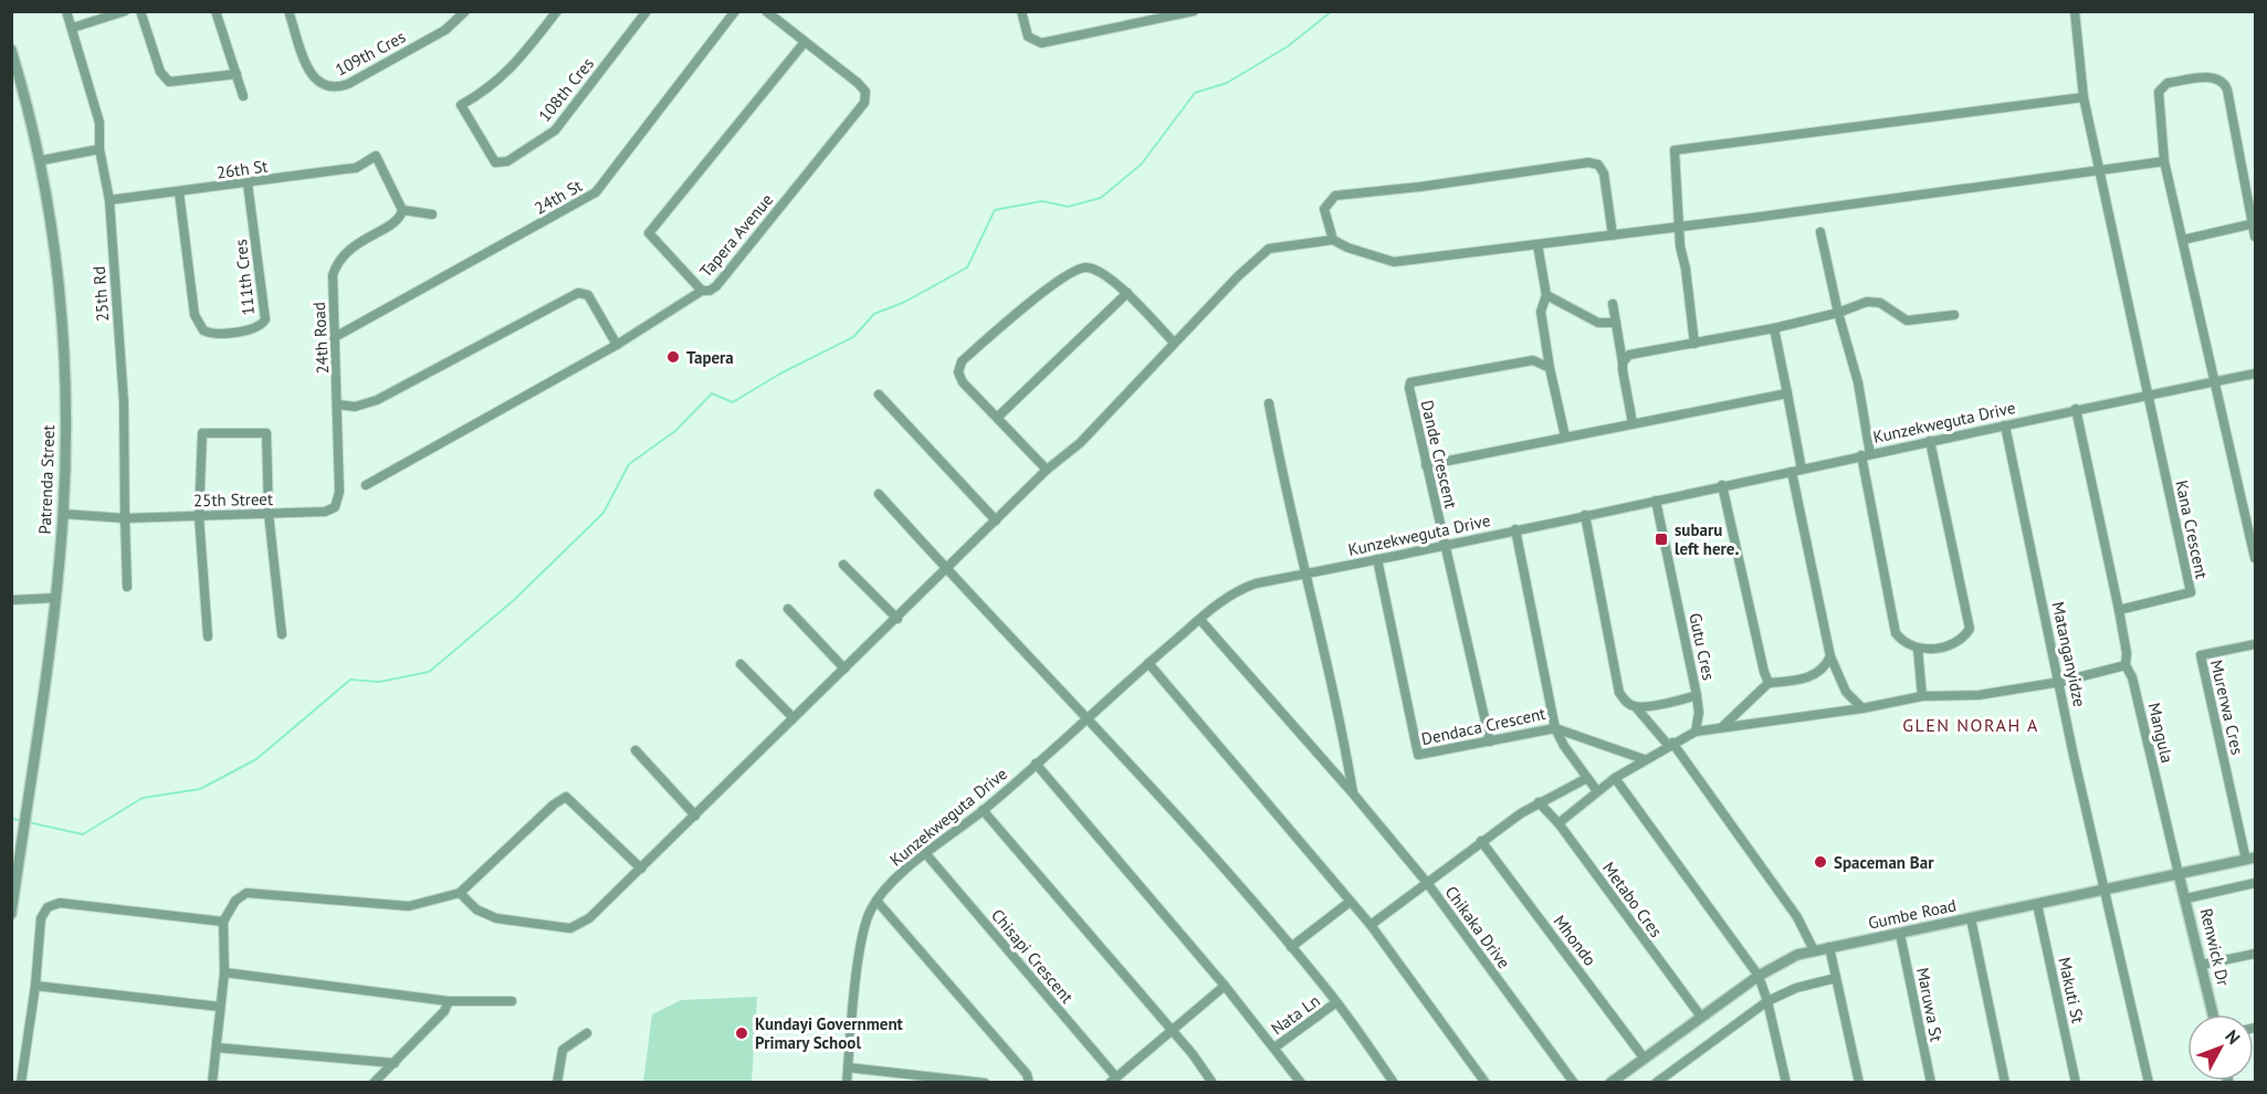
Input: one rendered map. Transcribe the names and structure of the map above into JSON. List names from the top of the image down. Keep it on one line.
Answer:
{"streets":{"street":["109th Cres","108th Cres","26th St","24th St","Tapera Avenue","111th Cres","25th Rd","24th Road","Kunzekweguta Drive","Dande Crescent","Patrenda Street","25th Street","Kana Crescent","Gutu Cres","Matanganyidze","Murerwa Cres","Dendaca Crescent","Mangula","Metabo Cres","Gumbe Road","Chikaka Drive","Mhondo","Renwick Dr","Chisapi Crescent","Makuti St","Maruwa St","Nata Ln"]},"crossings":[["26th St","111th Cres"],["26th St","25th Rd"],["26th St","24th Road"],["24th St","24th Road"],["25th Rd","25th Street"],["24th Road","25th Street"],["Kunzekweguta Drive","Dande Crescent"],["Kunzekweguta Drive","Kana Crescent"],["Kunzekweguta Drive","Gutu Cres"],["Kunzekweguta Drive","Matanganyidze"],["Kunzekweguta Drive","Dendaca Crescent"],["Kunzekweguta Drive","Chikaka Drive"],["Kunzekweguta Drive","Chisapi Crescent"],["Dande Crescent","Dendaca Crescent"],["Kana Crescent","Mangula"],["Matanganyidze","Gumbe Road"],["Murerwa Cres","Gumbe Road"],["Mangula","Gumbe Road"],["Mangula","Renwick Dr"],["Metabo Cres","Gumbe Road"],["Gumbe Road","Mhondo"],["Gumbe Road","Renwick Dr"],["Gumbe Road","Makuti St"],["Gumbe Road","Maruwa St"]],"districts":["GLEN NORAH A"],"places":{"other":["Tapera","Spaceman Bar","Kundayi Government Primary School"],"transit":["subaru left here."]},"north":"top right"}
